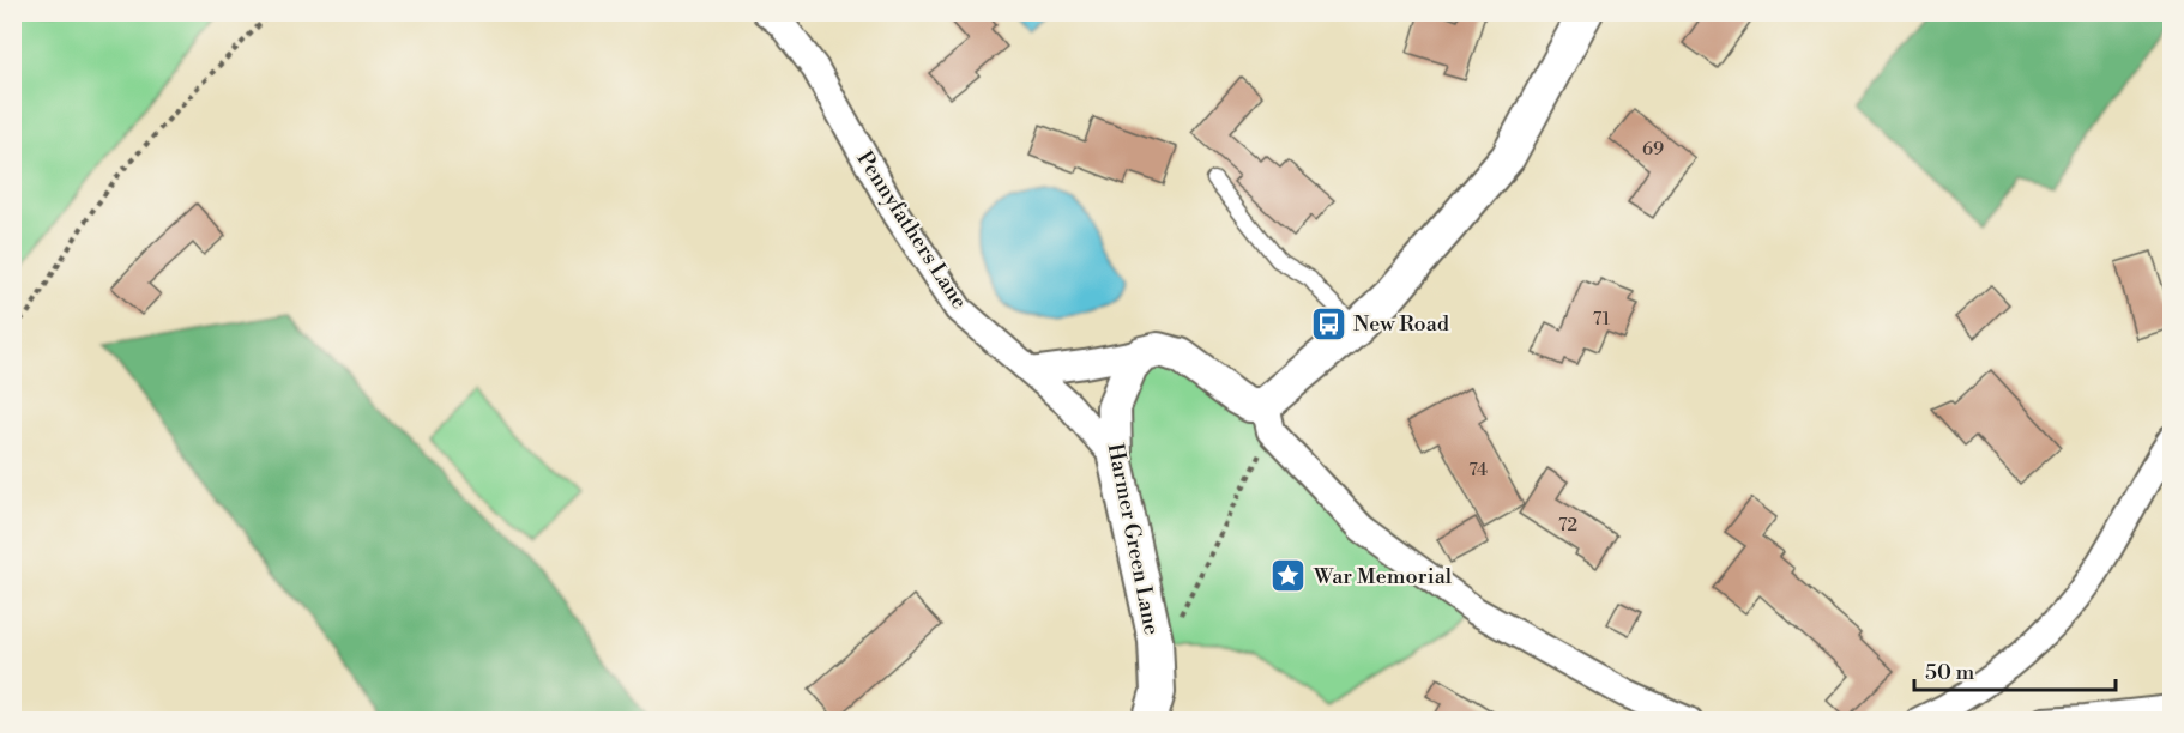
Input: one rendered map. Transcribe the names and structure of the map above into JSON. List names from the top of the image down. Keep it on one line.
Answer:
{"streets":{"street":["Pennyfathers Lane","Harmer Green Lane"]},"crossings":[["Pennyfathers Lane","Harmer Green Lane"]],"places":{"bus stop":["New Road"],"place":["War Memorial"]},"house_numbers":["69","71","74","72"],"scale_bar":"50 m"}
